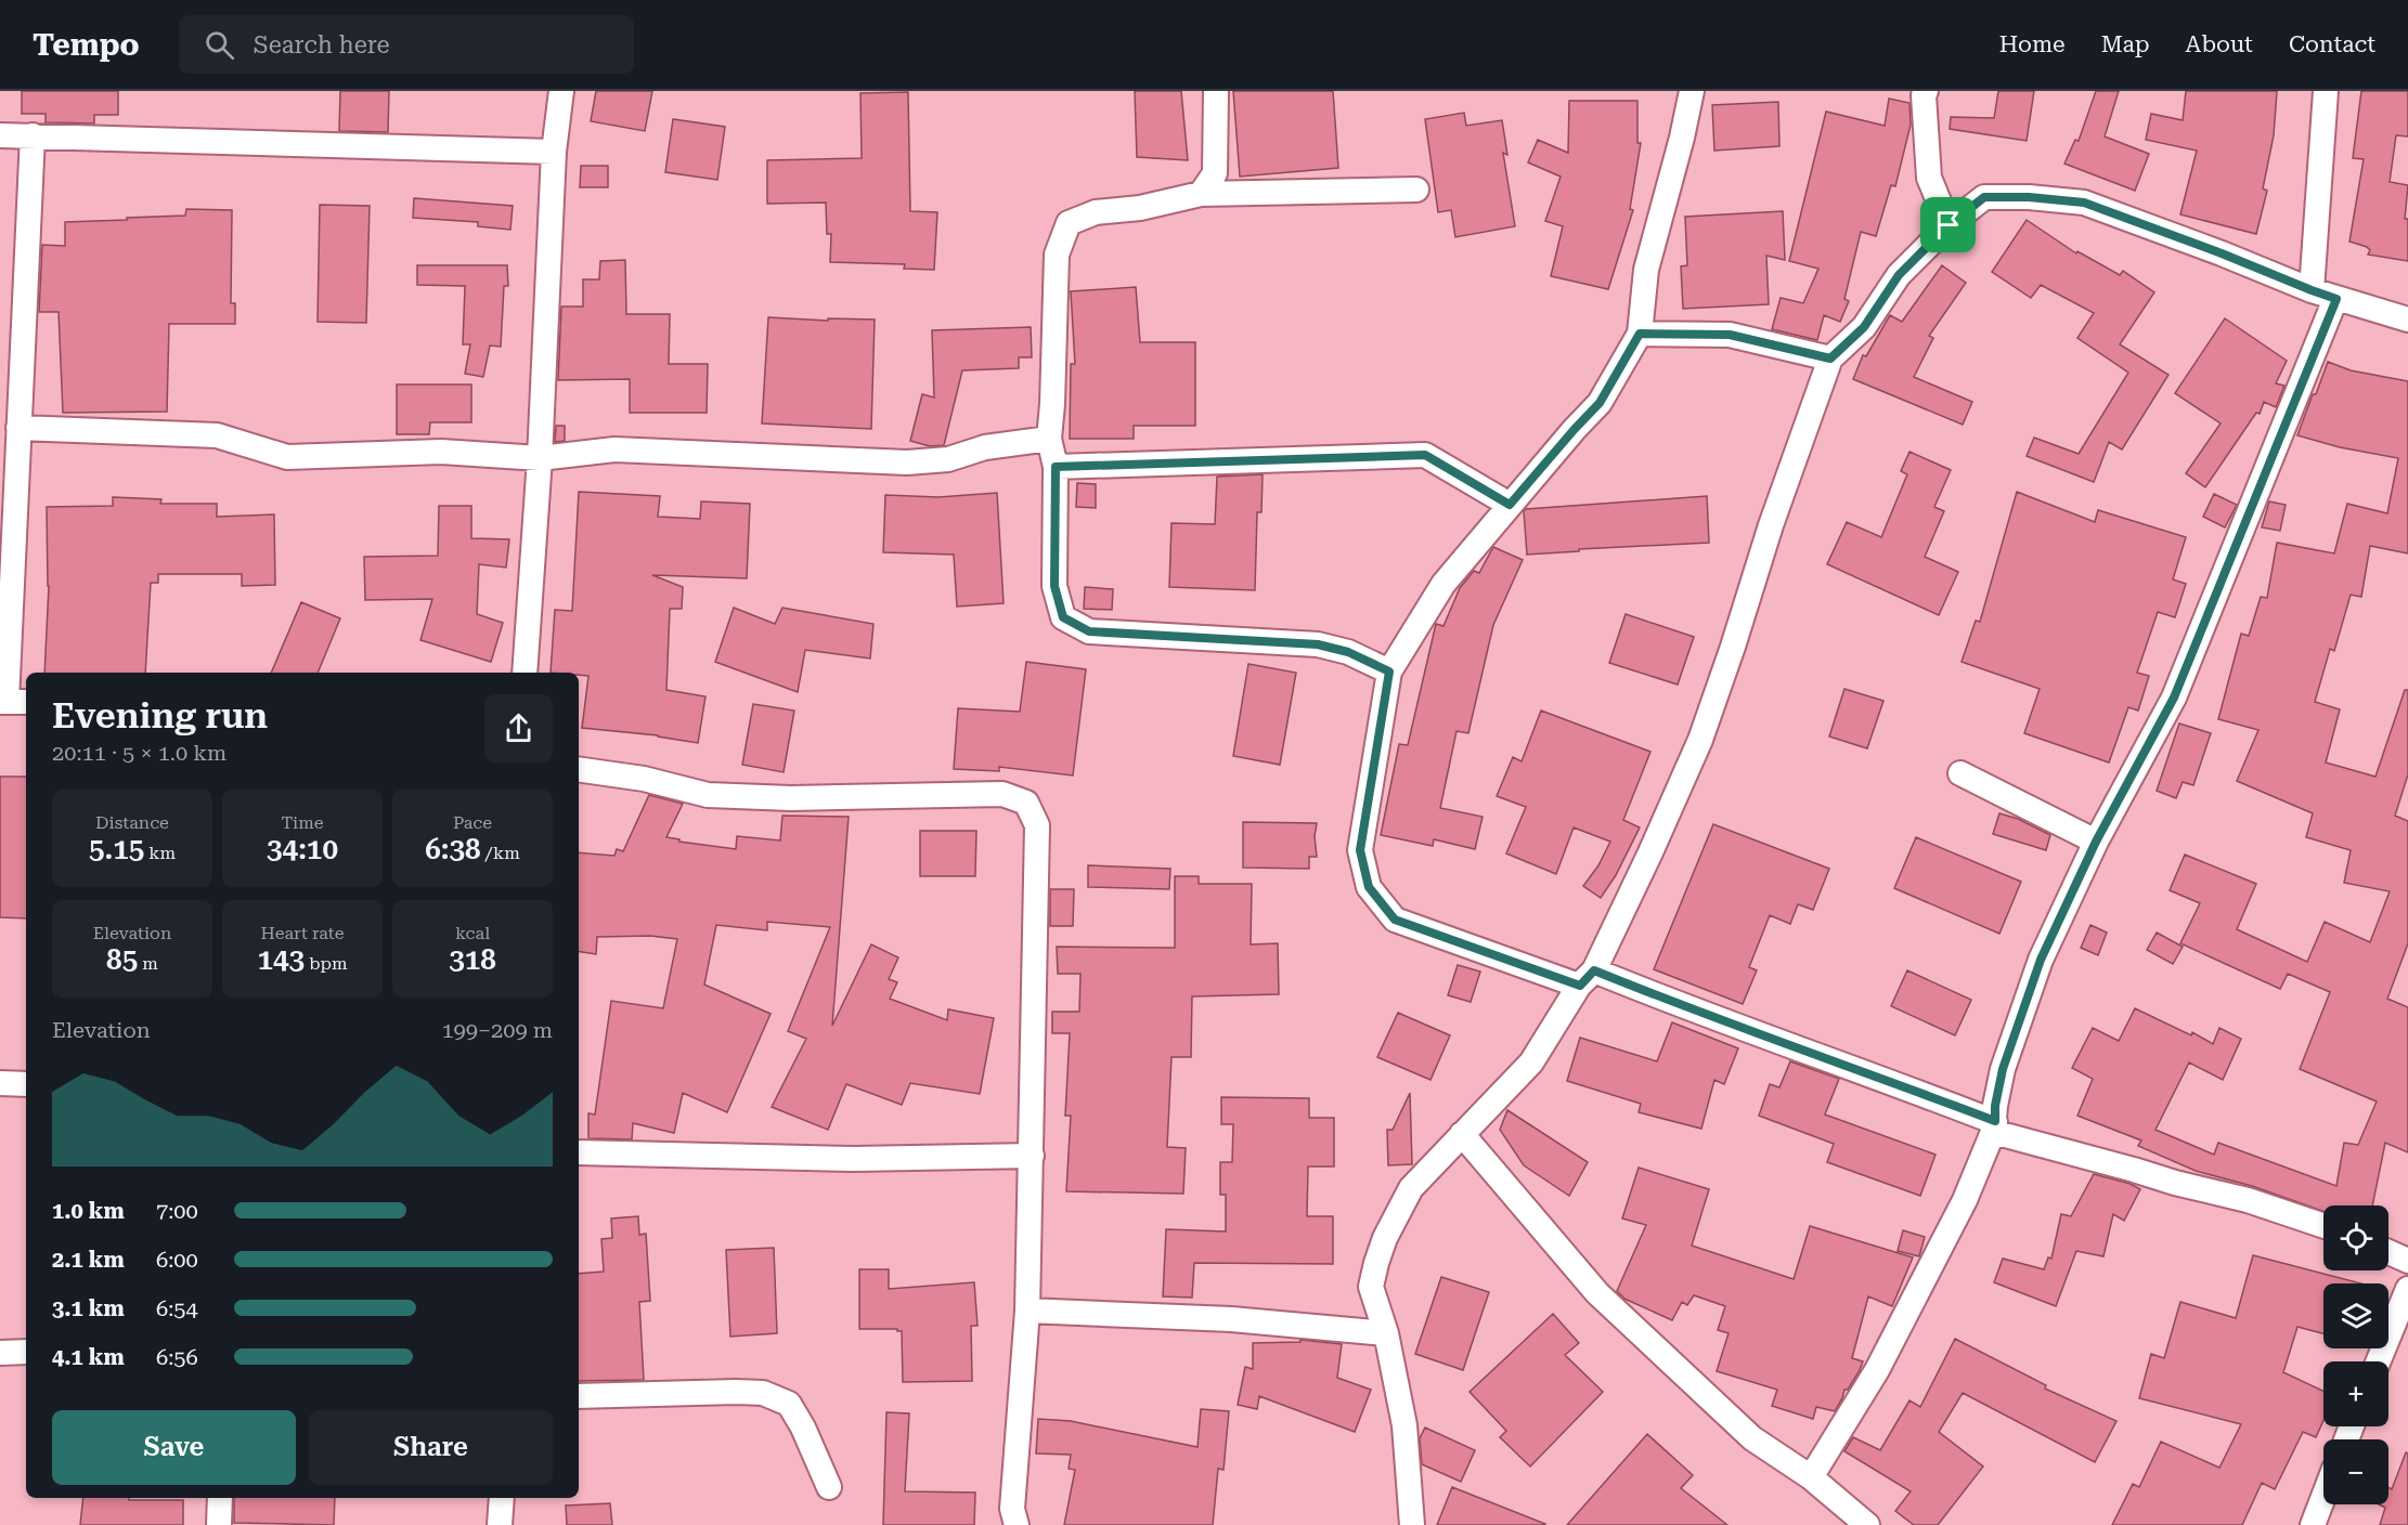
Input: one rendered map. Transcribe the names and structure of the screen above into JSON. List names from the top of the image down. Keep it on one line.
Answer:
{"page":{"header":"Tempo","search":"Search here","nav":["Home","Map","About","Contact"],"heading":["Evening run","20:11 · 5 × 1.0 km"],"stats":[["Distance","5.15 km"],["Time","34:10"],["Pace","6:38 /km"],["Elevation","85 m"],["Heart rate","143 bpm"],["kcal","318"]],"chart":["Elevation","199–209 m"],"list":[{"name":"1.0 km","note":"7:00"},{"name":"2.1 km","note":"6:00"},{"name":"3.1 km","note":"6:54"},{"name":"4.1 km","note":"6:56"}],"map_buttons":["+","−"],"buttons":["Save","Share"]}}
